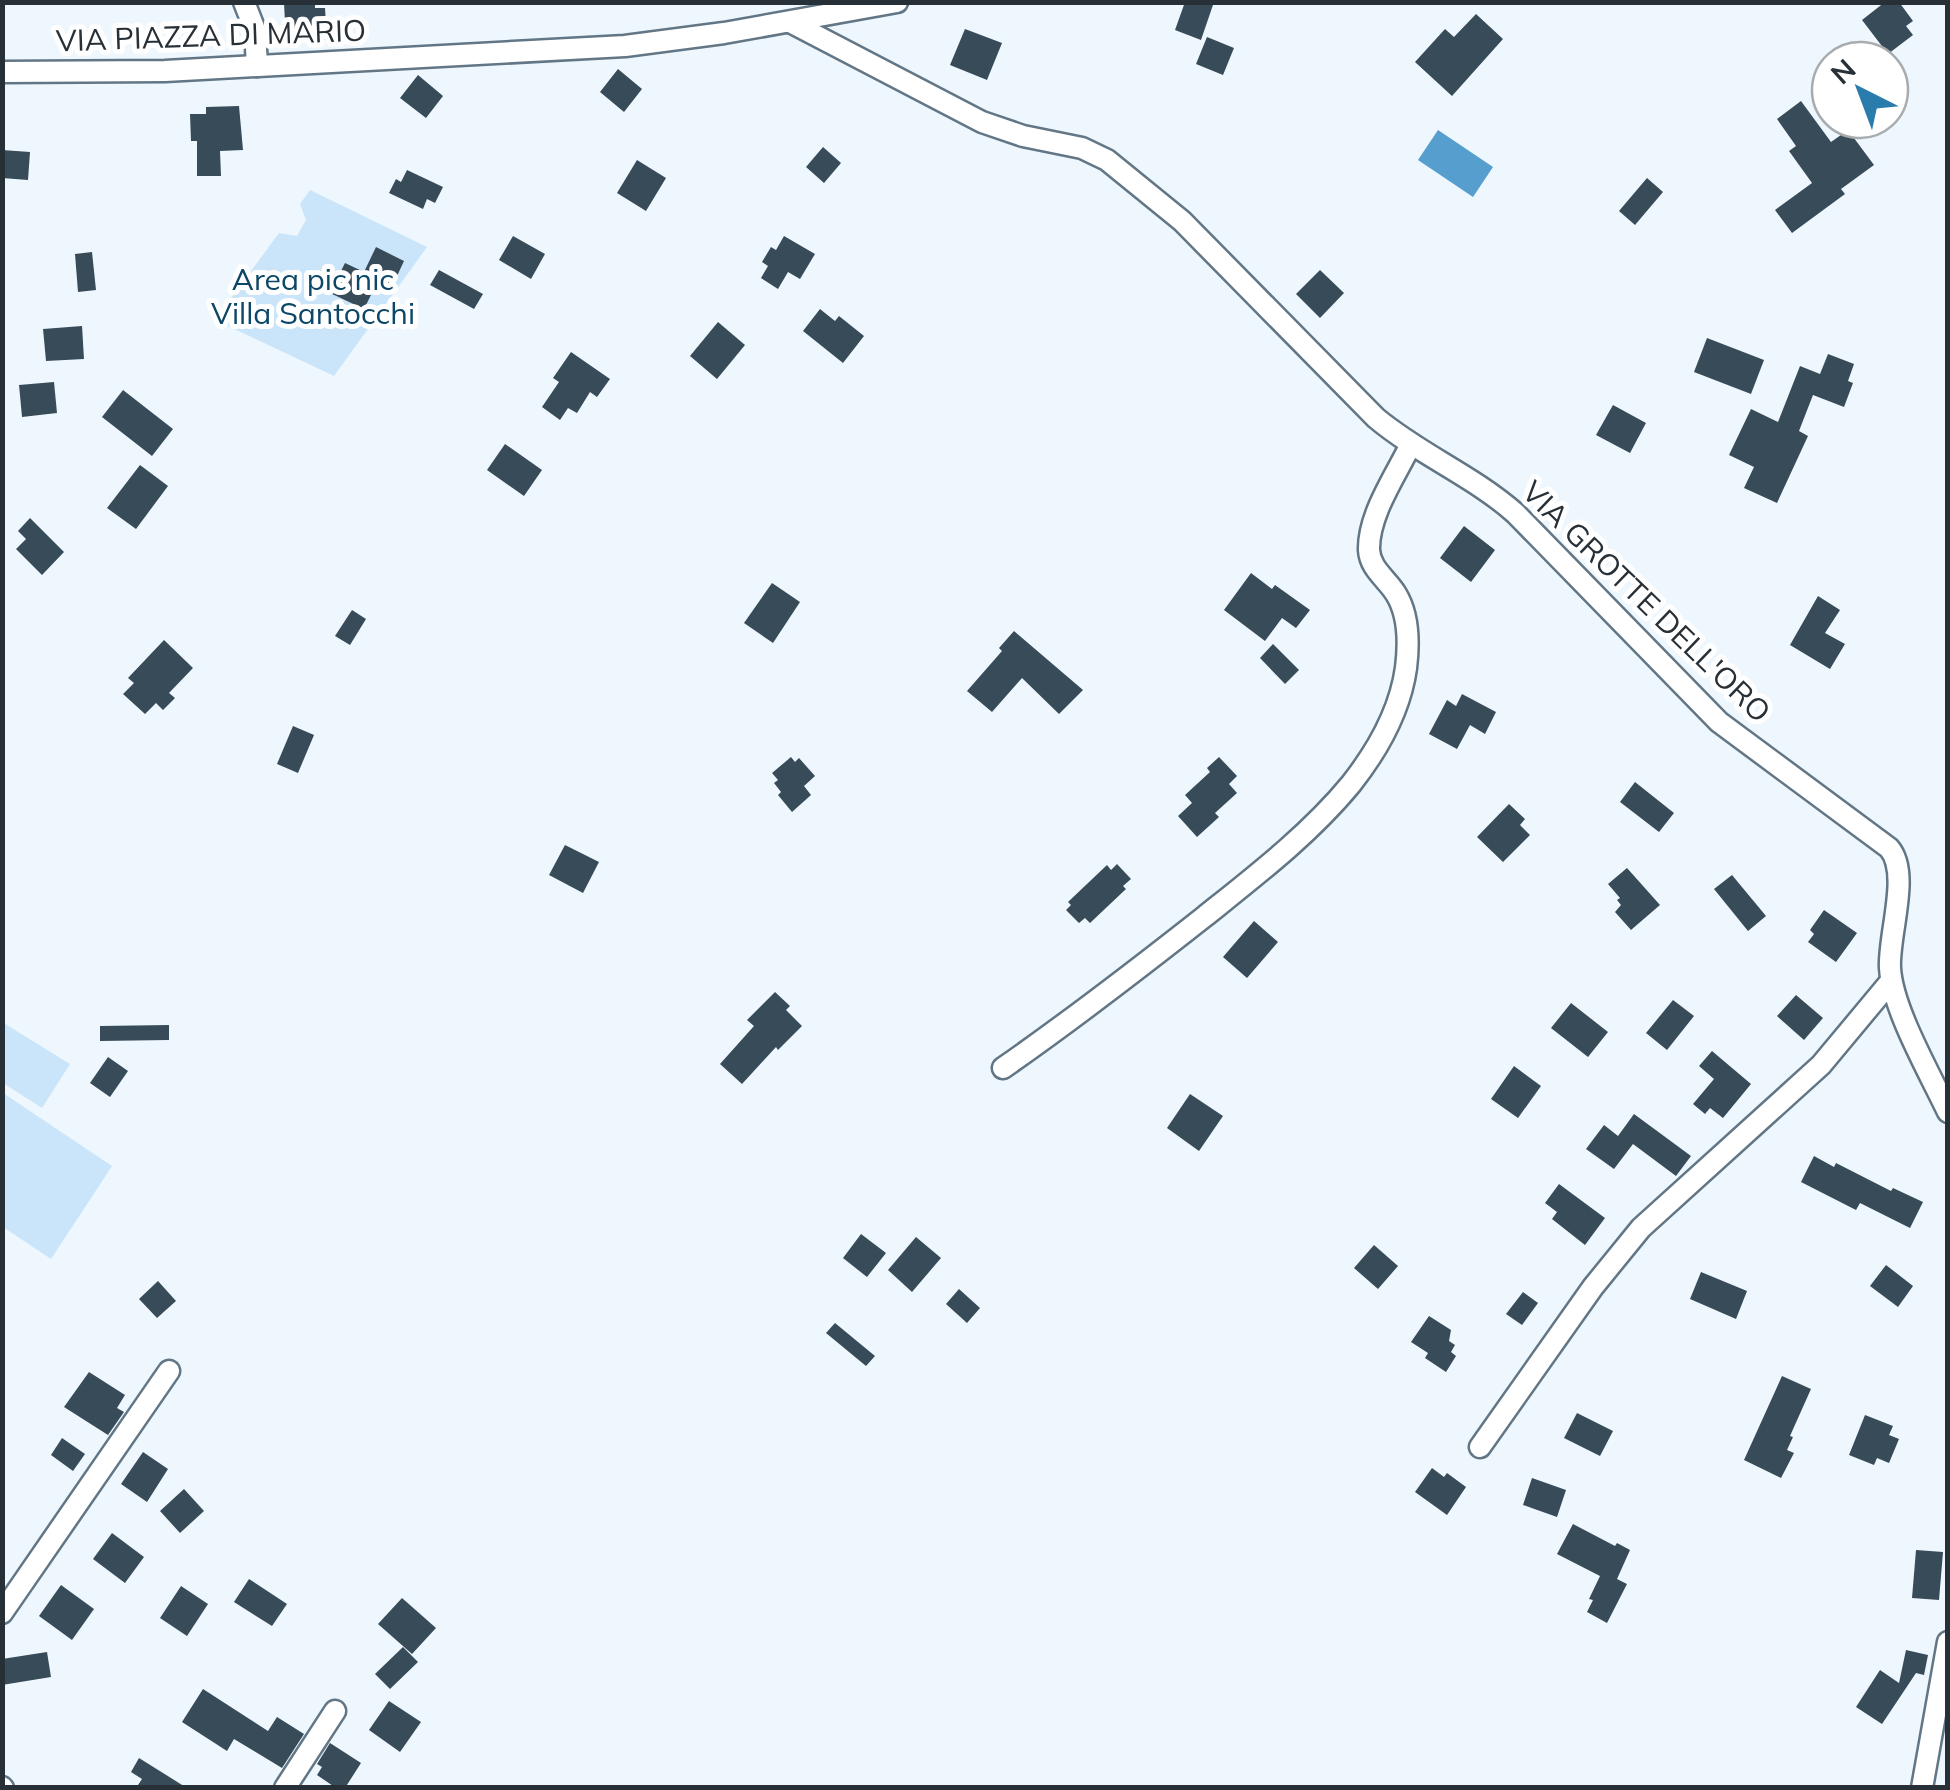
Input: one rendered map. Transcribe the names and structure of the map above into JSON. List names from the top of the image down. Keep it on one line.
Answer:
{"streets":{"street":["VIA PIAZZA DI MARIO","VIA GROTTE DELL'ORO"]},"crossings":[["VIA PIAZZA DI MARIO","VIA GROTTE DELL'ORO"]],"parks":["Area pic nic Villa Santocchi"],"north":"top left"}
